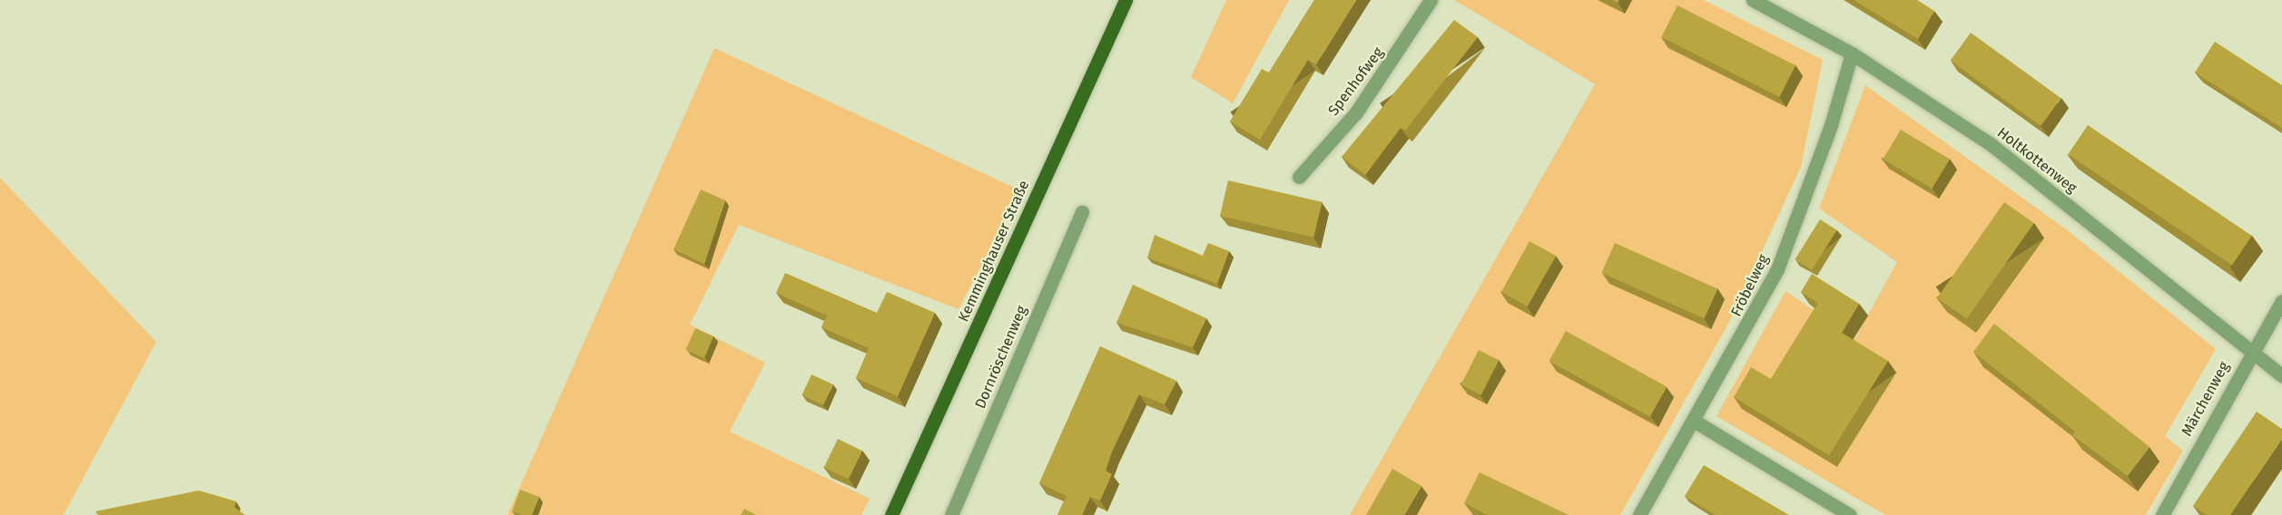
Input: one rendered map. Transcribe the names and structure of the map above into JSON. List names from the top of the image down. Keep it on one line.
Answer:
{"streets":{"main road":["Kemminghauser Straße"],"street":["Spenhofweg","Holtkottenweg","Fröbelweg","Dornröschenweg","Märchenweg"]},"crossings":[["Holtkottenweg","Fröbelweg"],["Holtkottenweg","Märchenweg"]]}
